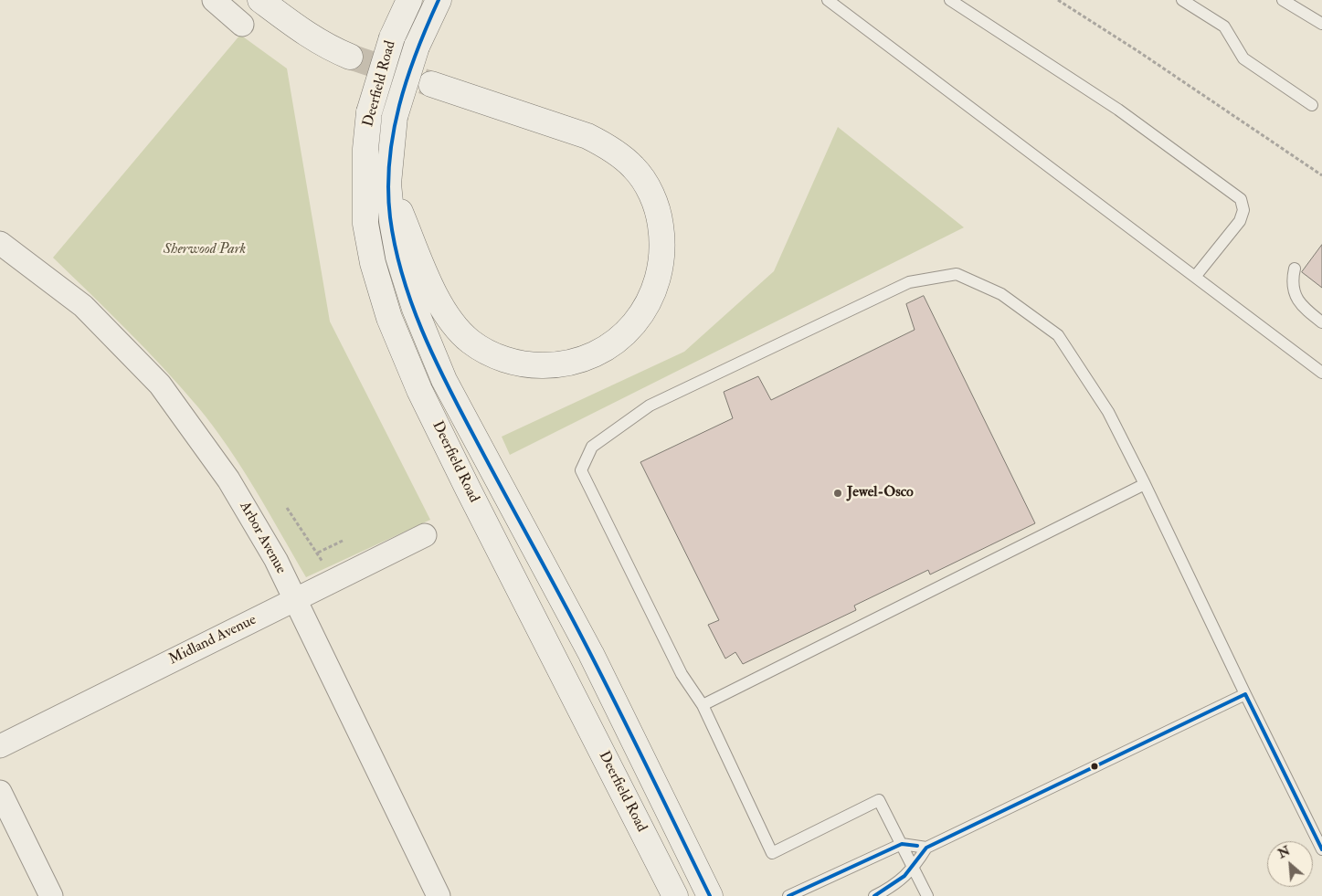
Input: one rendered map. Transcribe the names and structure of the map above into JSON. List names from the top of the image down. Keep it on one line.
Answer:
{"streets":{"main road":["Deerfield Road"],"street":["Arbor Avenue","Midland Avenue"]},"crossings":[["Arbor Avenue","Midland Avenue"]],"parks":["Sherwood Park"],"places":["Jewel-Osco"],"north":"top left"}
